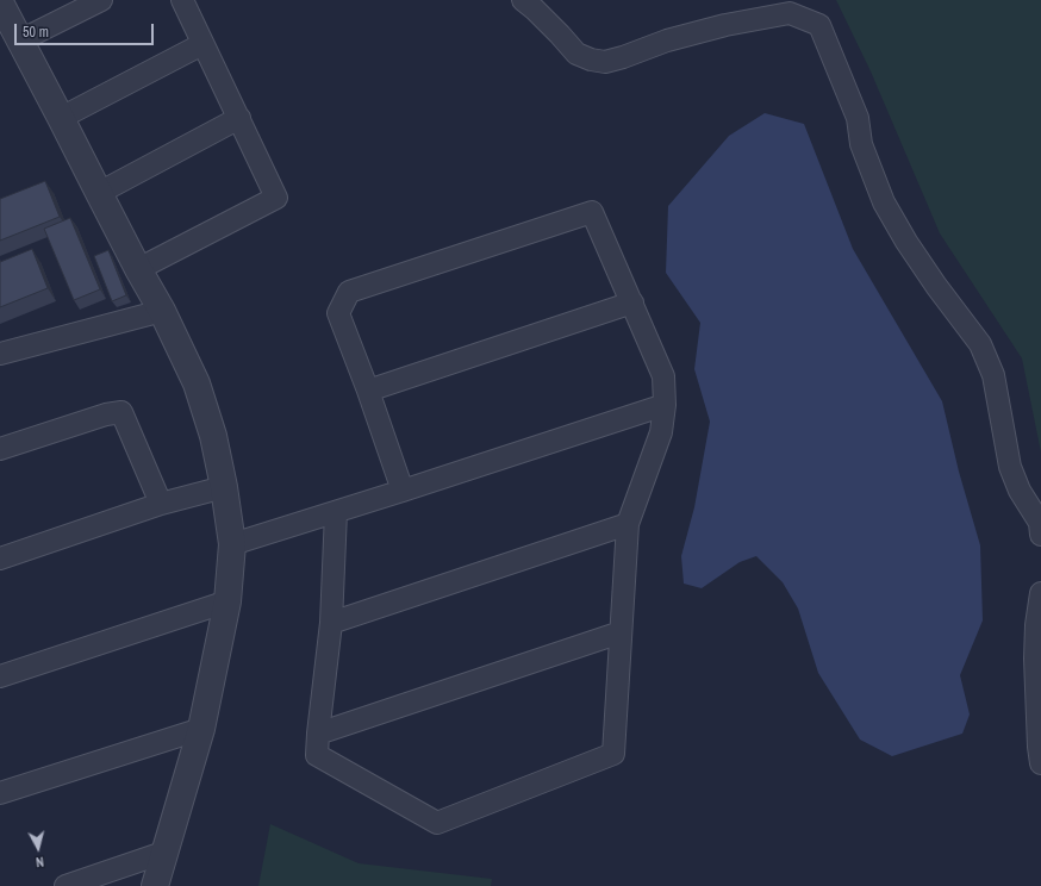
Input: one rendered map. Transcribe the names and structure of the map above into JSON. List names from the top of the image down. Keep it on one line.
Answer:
{"scale_bar":"50 m","north":"bottom"}
